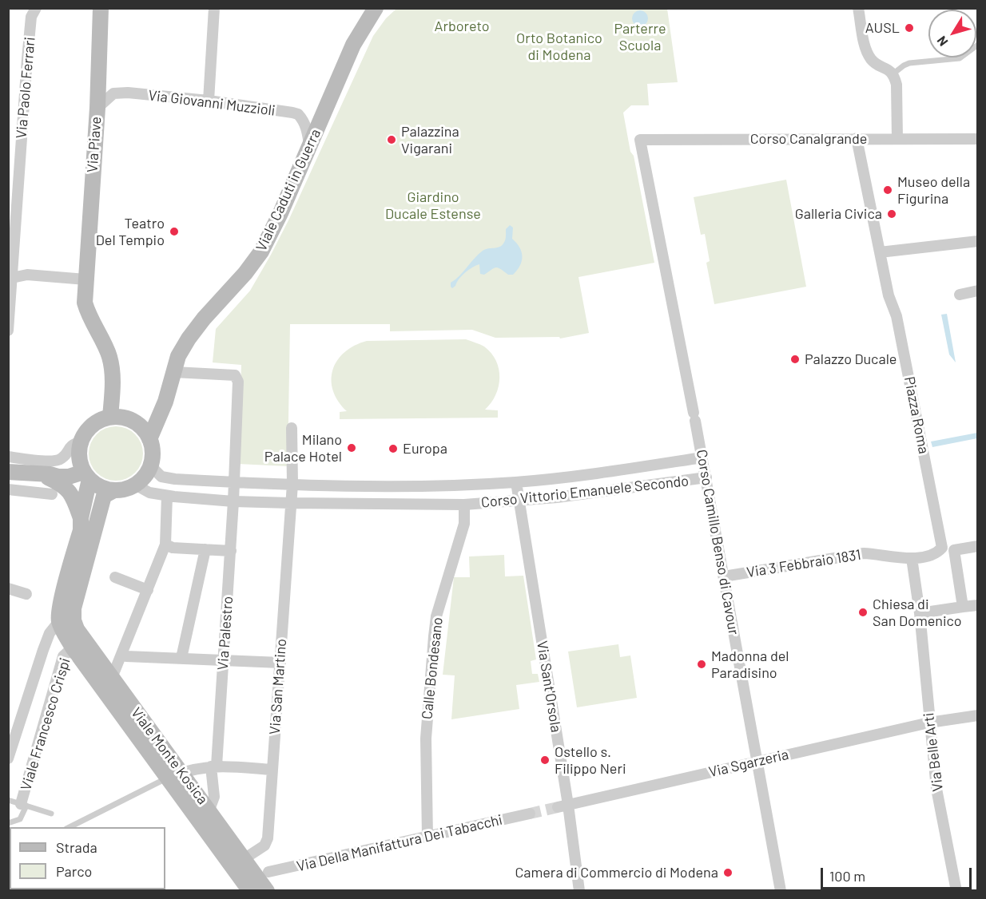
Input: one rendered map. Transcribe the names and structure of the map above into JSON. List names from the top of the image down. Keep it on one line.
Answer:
{"streets":{"main road":["Via Piave","Viale Caduti in Guerra","Viale Francesco Crispi","Viale Monte Kosica"],"street":["Via Paolo Ferrari","Via Giovanni Muzzioli","Corso Canalgrande","Piazza Roma","Corso Vittorio Emanuele Secondo","Corso Camillo Benso di Cavour","Via 3 Febbraio 1831","Via Palestro","Calle Bondesano","Via San Martino","Via Sant'Orsola","Via Belle Arti","Via Sgarzeria","Via Della Manifattura Dei Tabacchi"]},"crossings":[["Via Giovanni Muzzioli","Via Piave"],["Via Giovanni Muzzioli","Viale Caduti in Guerra"],["Corso Canalgrande","Piazza Roma"],["Corso Canalgrande","Corso Camillo Benso di Cavour"],["Via Piave","Viale Caduti in Guerra"],["Via Piave","Corso Vittorio Emanuele Secondo"],["Via Piave","Viale Francesco Crispi"],["Viale Caduti in Guerra","Corso Vittorio Emanuele Secondo"],["Viale Caduti in Guerra","Viale Francesco Crispi"],["Piazza Roma","Via 3 Febbraio 1831"],["Corso Vittorio Emanuele Secondo","Corso Camillo Benso di Cavour"],["Corso Vittorio Emanuele Secondo","Via Palestro"],["Corso Vittorio Emanuele Secondo","Calle Bondesano"],["Corso Vittorio Emanuele Secondo","Via San Martino"],["Corso Vittorio Emanuele Secondo","Via Sant'Orsola"],["Corso Vittorio Emanuele Secondo","Viale Francesco Crispi"],["Corso Camillo Benso di Cavour","Via 3 Febbraio 1831"],["Corso Camillo Benso di Cavour","Via Sgarzeria"],["Via 3 Febbraio 1831","Via Belle Arti"],["Via Palestro","Viale Monte Kosica"],["Calle Bondesano","Via Della Manifattura Dei Tabacchi"],["Via San Martino","Viale Monte Kosica"],["Via Sant'Orsola","Via Sgarzeria"],["Viale Francesco Crispi","Viale Monte Kosica"],["Via Belle Arti","Via Sgarzeria"]],"parks":["Arboreto","Parterre Scuola","Orto Botanico di Modena","Giardino Ducale Estense"],"places":["AUSL","Palazzina Vigarani","Museo della Figurina","Galleria Civica","Teatro Del Tempio","Palazzo Ducale","Milano Palace Hotel","Europa","Chiesa di San Domenico","Madonna del Paradisino","Ostello s. Filippo Neri","Camera di Commercio di Modena"],"legend":["Strada","Parco"],"scale_bar":"100 m","north":"bottom left"}
